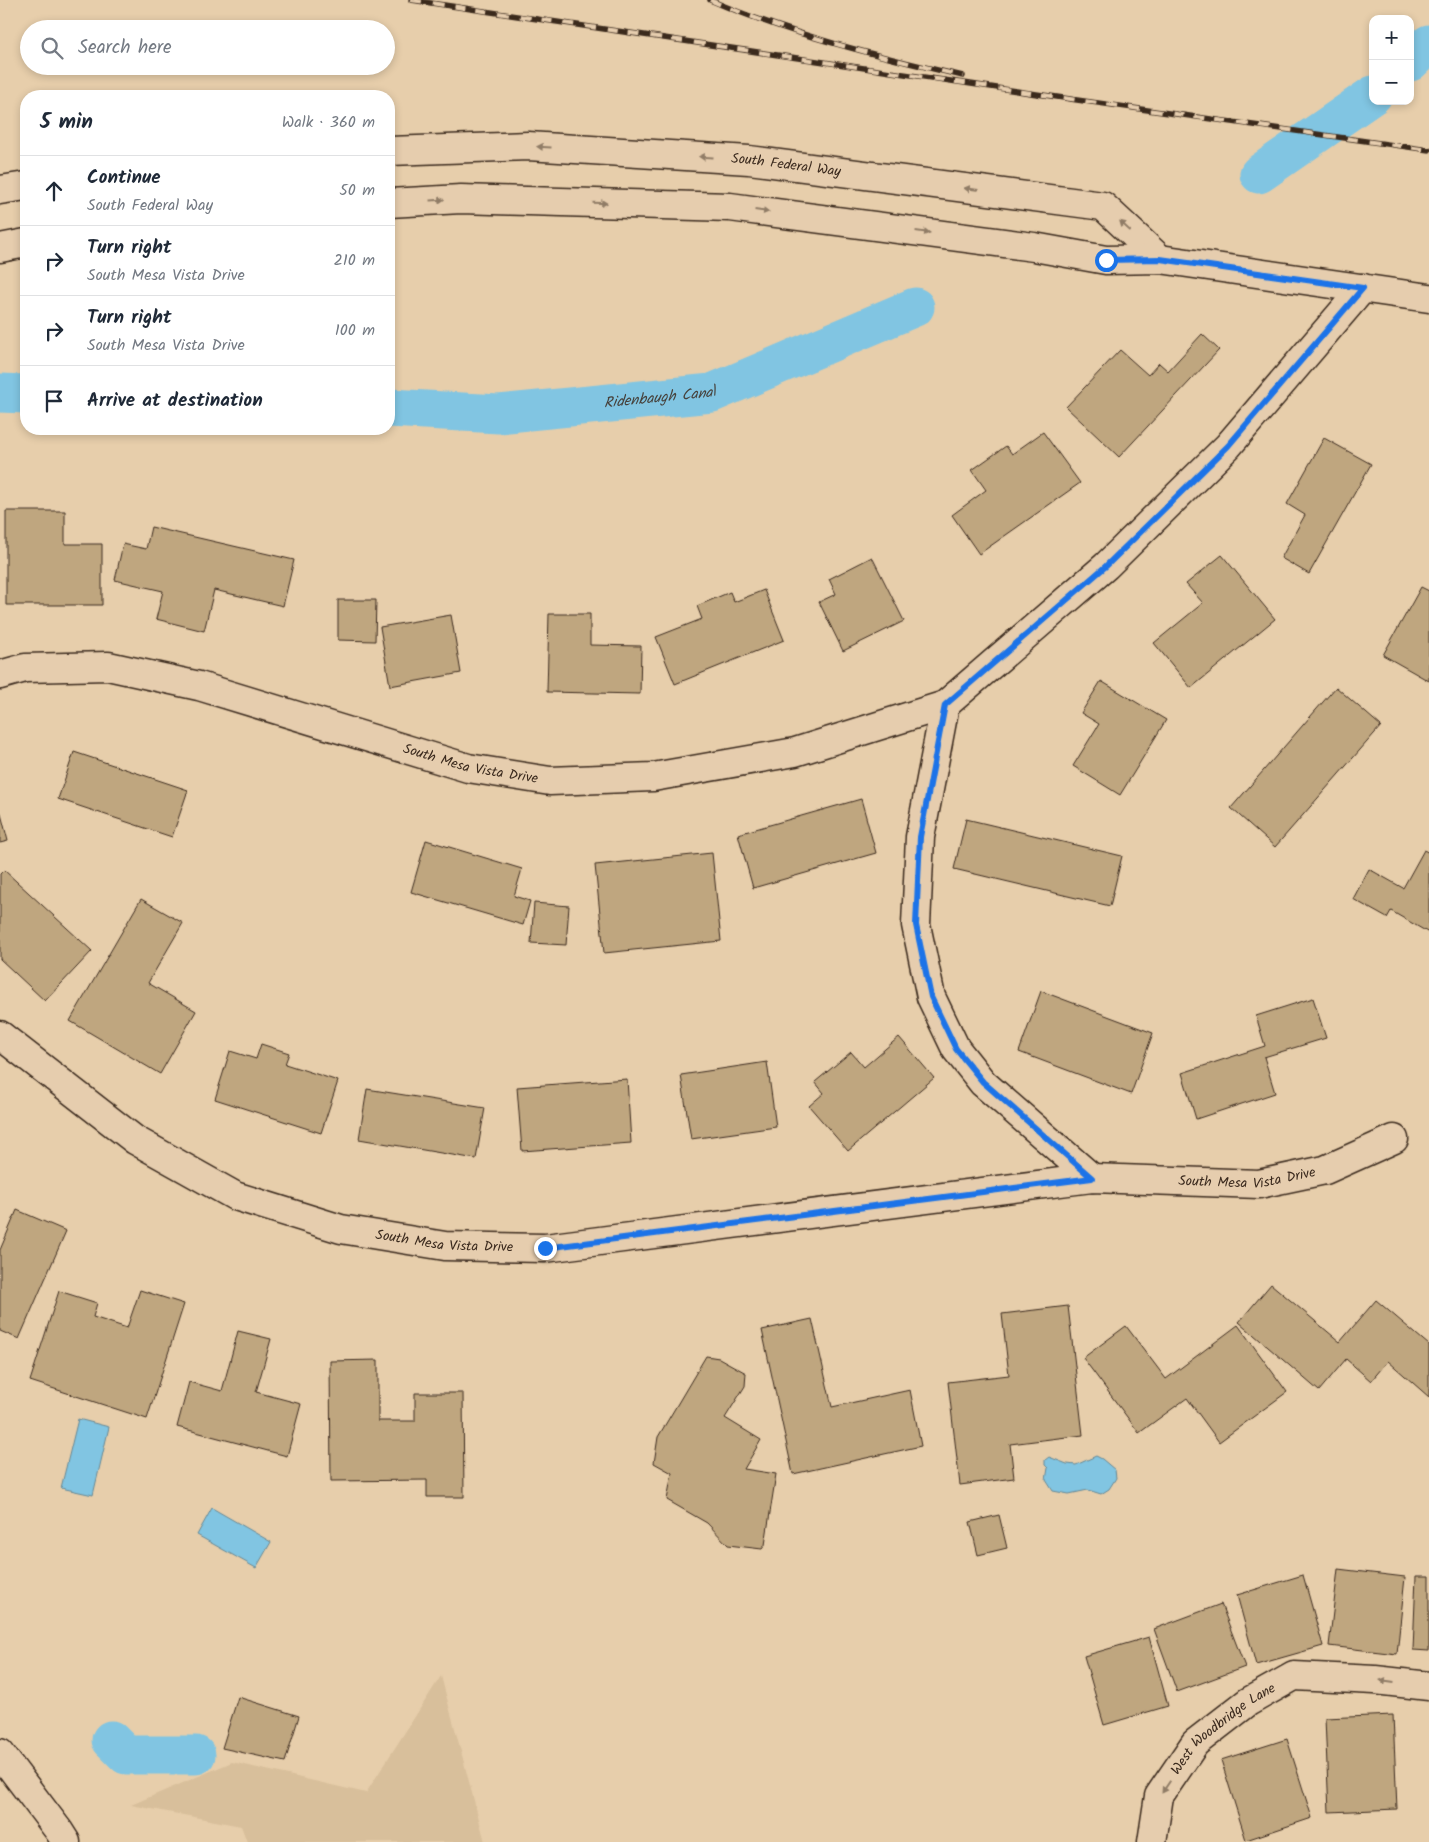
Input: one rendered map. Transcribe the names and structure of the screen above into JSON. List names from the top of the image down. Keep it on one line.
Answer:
{"streets":{"street":["South Federal Way","South Mesa Vista Drive","West Woodbridge Lane"]},"one_way":["West Woodbridge Lane"],"water":["Ridenbaugh Canal"],"page":{"map_buttons":["+","−"],"search":"Search here","heading":["5 min","Walk · 360 m"],"list":[["Continue","South Federal Way","50 m"],["Turn right","South Mesa Vista Drive","210 m"],["Turn right","South Mesa Vista Drive","100 m"],"Arrive at destination"]}}
